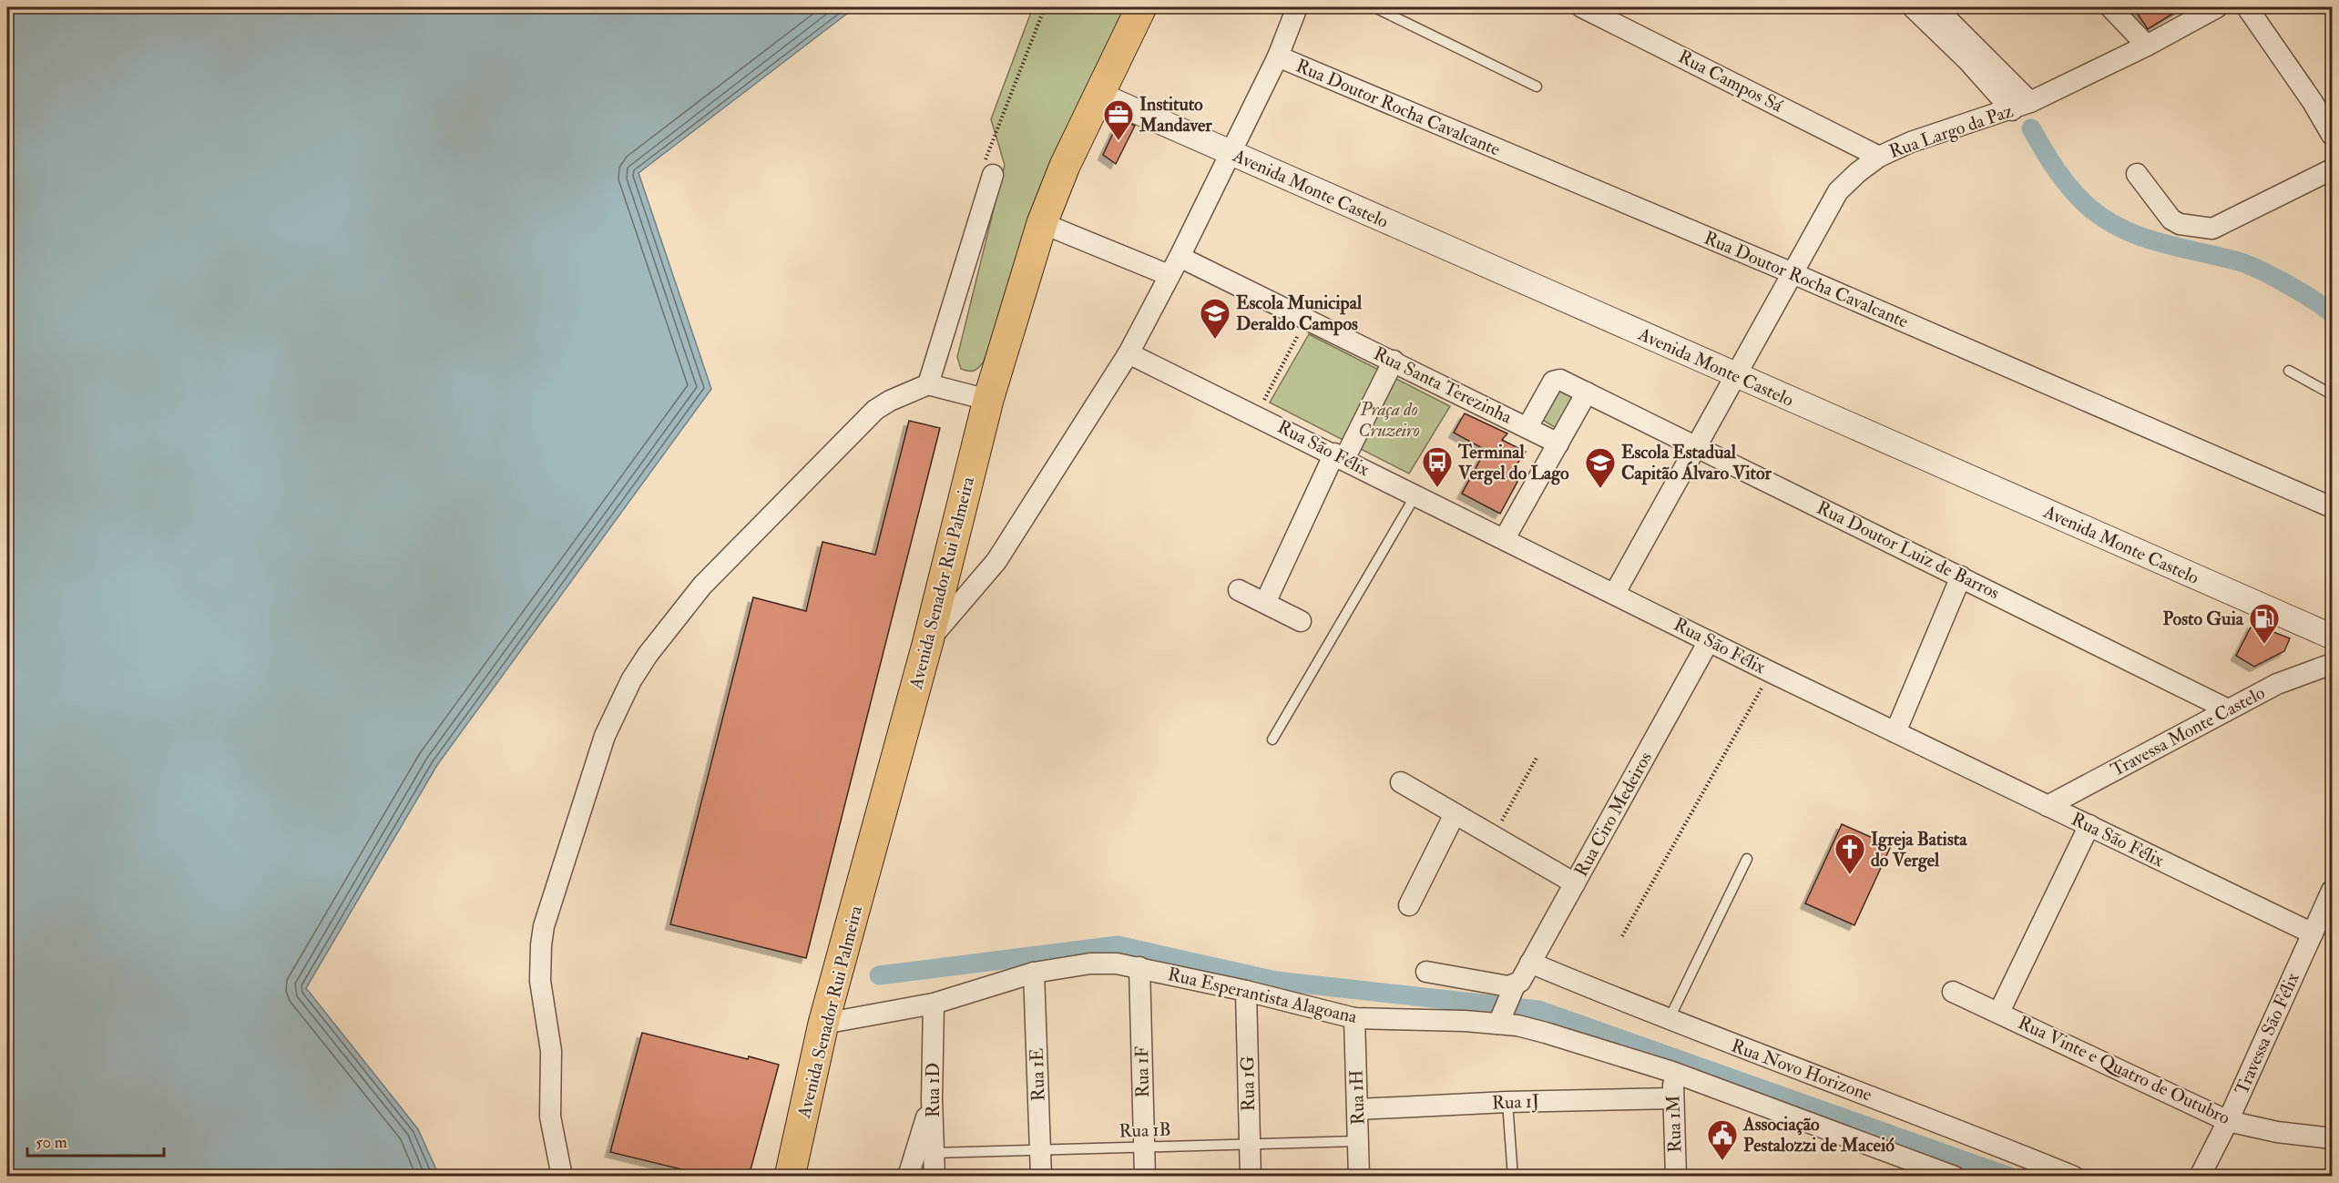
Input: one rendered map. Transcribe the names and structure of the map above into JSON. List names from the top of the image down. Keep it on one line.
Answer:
{"streets":{"main road":["Avenida Senador Rui Palmeira"],"street":["Rua Campos Sá","Rua Doutor Rocha Cavalcante","Rua Largo da Paz","Avenida Monte Castelo","Rua Santa Terezinha","Rua São Félix","Rua Doutor Luiz de Barros","Travessa Monte Castelo","Rua Ciro Medeiros","Rua Esperantista Alagoana","Travessa São Félix","Rua Novo Horizone","Rua Vinte e Quatro de Outubro","Rua 1F","Rua 1E","Rua 1G","Rua 1D","Rua 1H","Rua 1J","Rua 1M"],"lane":["Rua 1B"]},"crossings":[["Rua Campos Sá","Rua Largo da Paz"],["Rua Doutor Rocha Cavalcante","Rua Largo da Paz"],["Rua Largo da Paz","Avenida Monte Castelo"],["Rua Largo da Paz","Rua São Félix"],["Rua Largo da Paz","Rua Doutor Luiz de Barros"],["Avenida Monte Castelo","Avenida Senador Rui Palmeira"],["Rua Santa Terezinha","Rua Doutor Luiz de Barros"],["Rua São Félix","Travessa Monte Castelo"],["Rua São Félix","Rua Ciro Medeiros"],["Rua São Félix","Travessa São Félix"],["Rua Doutor Luiz de Barros","Travessa Monte Castelo"],["Avenida Senador Rui Palmeira","Rua Esperantista Alagoana"],["Rua Ciro Medeiros","Rua Esperantista Alagoana"],["Rua Ciro Medeiros","Rua Novo Horizone"],["Rua Esperantista Alagoana","Rua 1F"],["Rua Esperantista Alagoana","Rua 1E"],["Rua Esperantista Alagoana","Rua 1G"],["Rua Esperantista Alagoana","Rua 1D"],["Rua Esperantista Alagoana","Rua 1H"],["Rua Esperantista Alagoana","Rua 1M"],["Travessa São Félix","Rua Vinte e Quatro de Outubro"],["Rua 1F","Rua 1B"],["Rua 1E","Rua 1B"],["Rua 1G","Rua 1B"],["Rua 1D","Rua 1B"],["Rua 1H","Rua 1J"],["Rua 1H","Rua 1B"],["Rua 1J","Rua 1M"]],"parks":["Praça do Cruzeiro"],"places":{"office":["Instituto Mandaver"],"school or university":["Escola Municipal Deraldo Campos","Escola Estadual Capitão Álvaro Vitor"],"bus stop":["Terminal Vergel do Lago"],"fuel station":["Posto Guia"],"church":["Igreja Batista do Vergel"],"public building":["Associação Pestalozzi de Maceió"]},"scale_bar":"50 m"}
